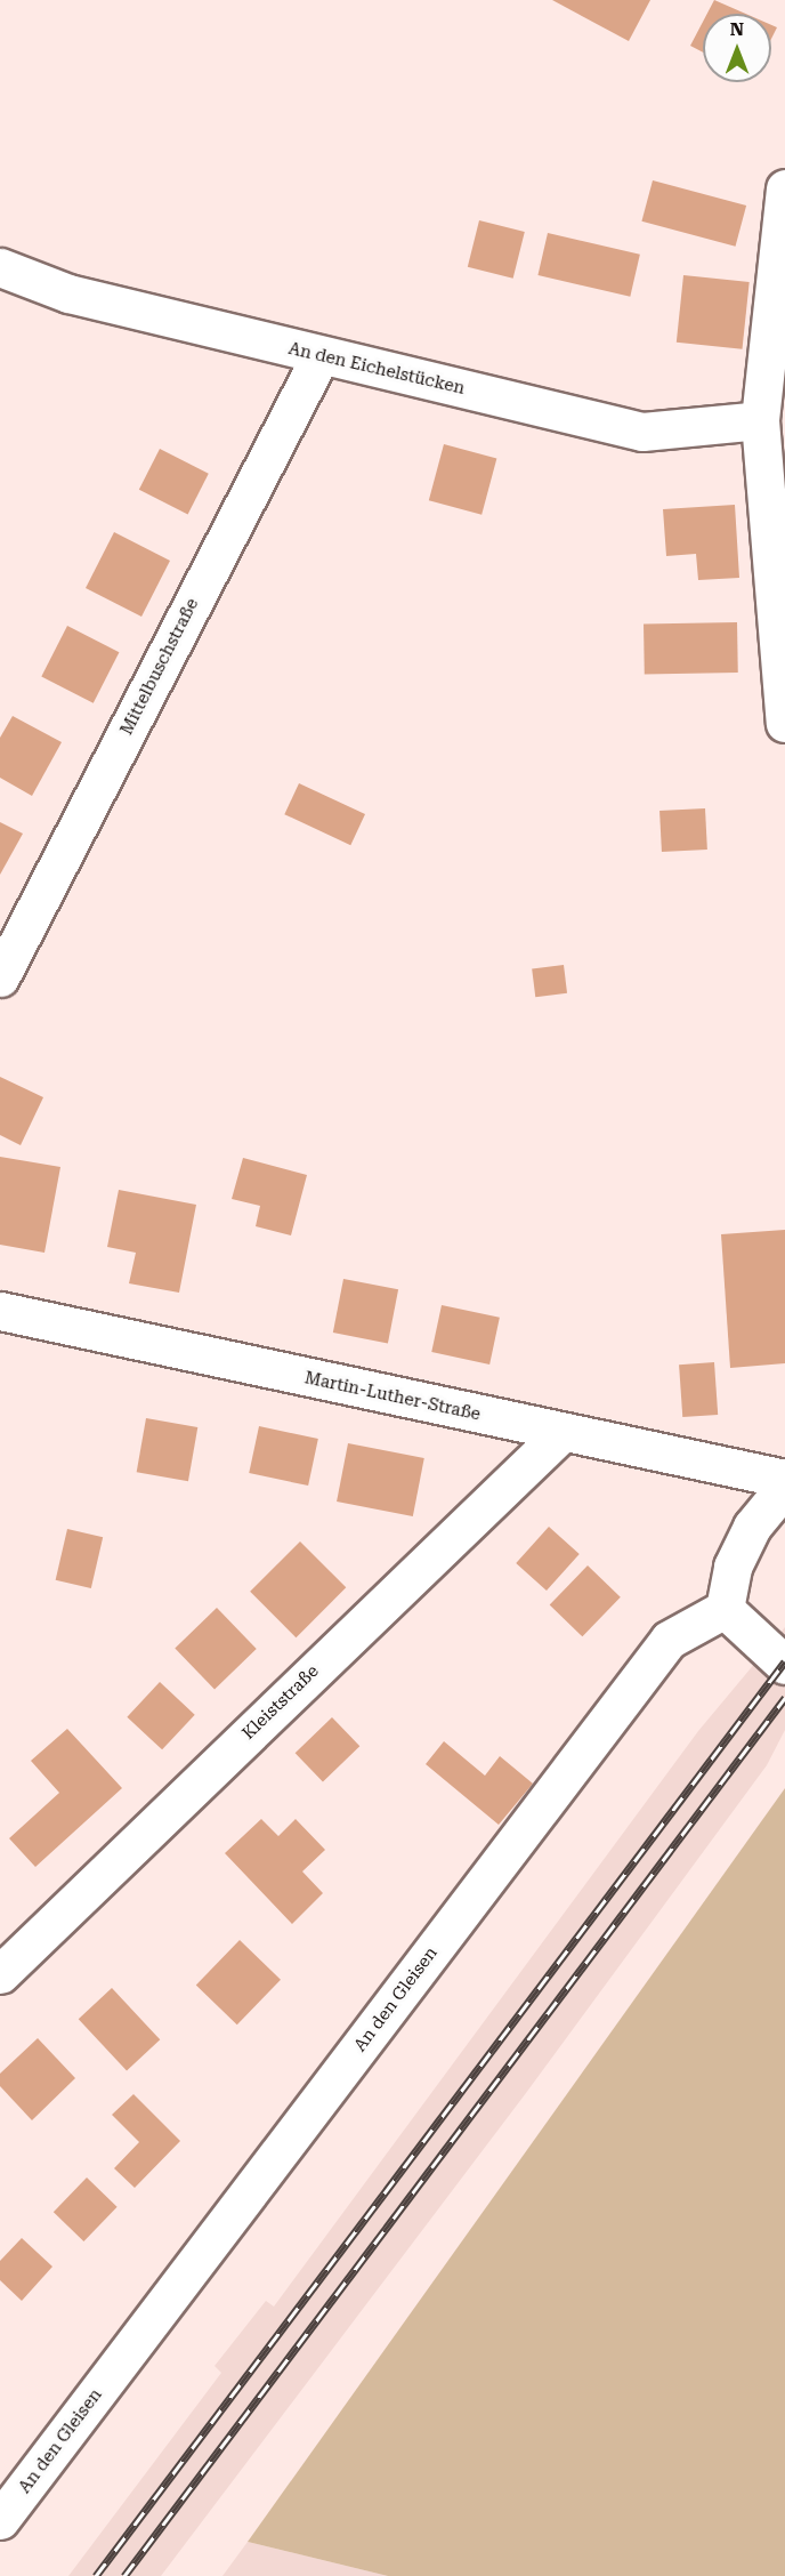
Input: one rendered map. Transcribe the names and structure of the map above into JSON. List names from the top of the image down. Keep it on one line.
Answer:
{"streets":{"street":["An den Eichelstücken","Mittelbuschstraße","Martin-Luther-Straße","Kleiststraße","An den Gleisen"]},"crossings":[["An den Eichelstücken","Mittelbuschstraße"],["Martin-Luther-Straße","Kleiststraße"]],"north":"top"}
